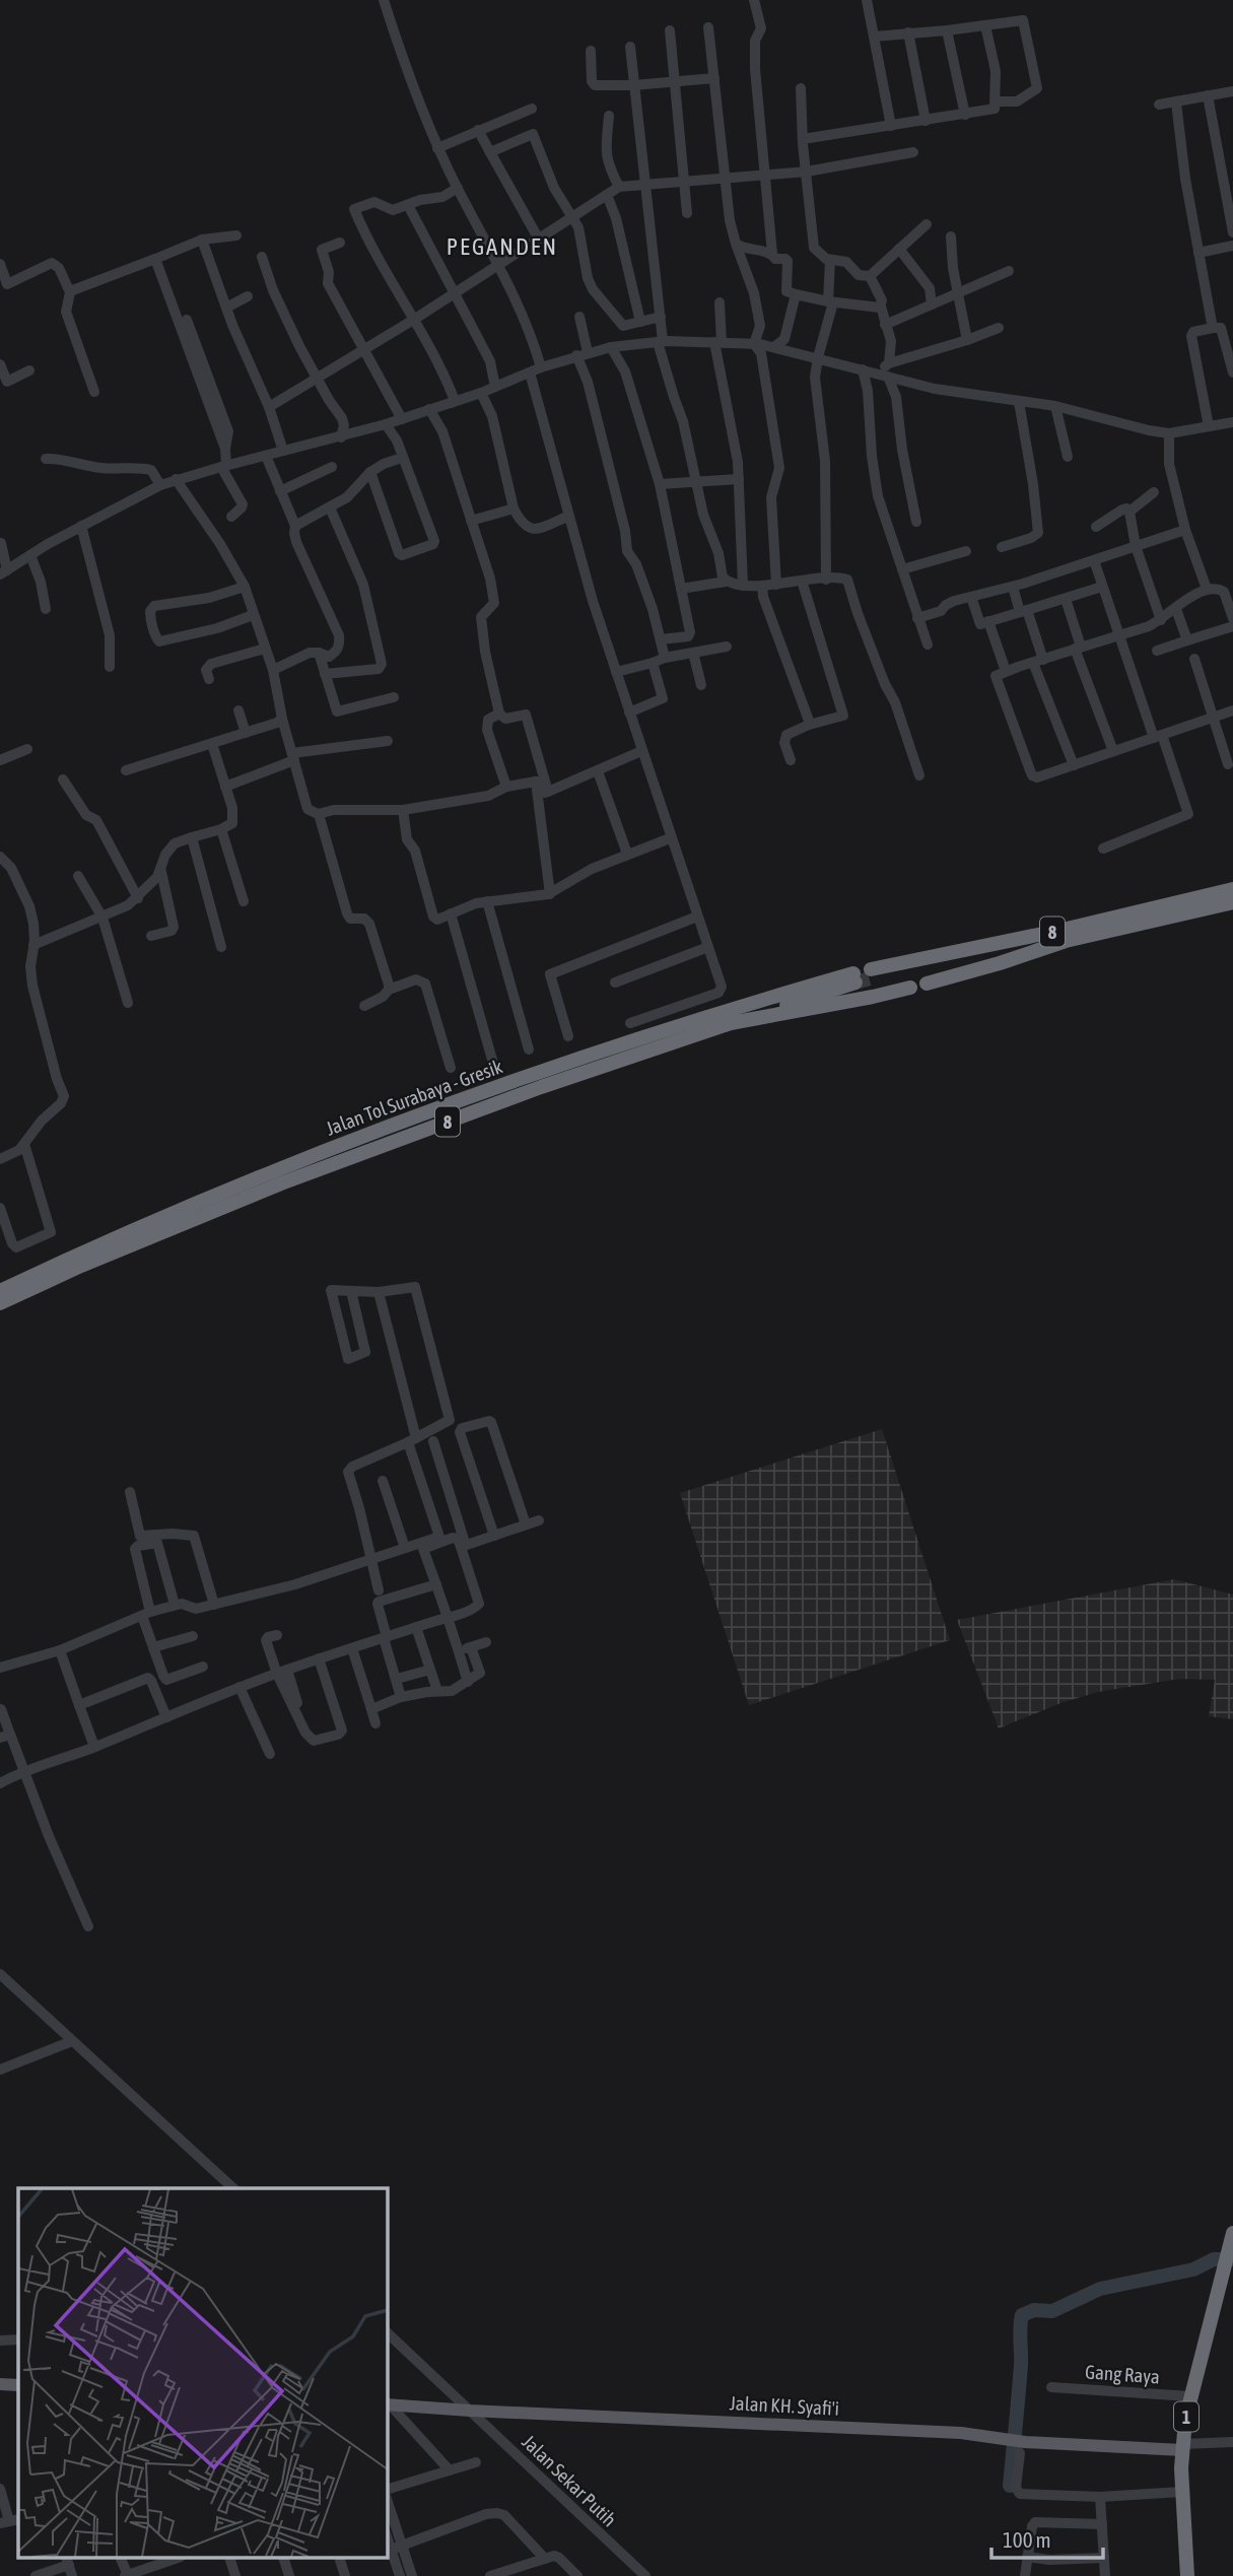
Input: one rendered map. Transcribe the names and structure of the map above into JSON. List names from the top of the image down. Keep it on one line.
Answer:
{"streets":{"highway":["8","Jalan Tol Surabaya - Gresik","1"],"main road":["Jalan KH. Syafi'i"],"street":["Gang Raya","Jalan Sekar Putih"]},"crossings":[["Gang Raya","1"],["Jalan KH. Syafi'i","1"],["Jalan KH. Syafi'i","Jalan Sekar Putih"]],"districts":["PEGANDEN"],"scale_bar":"100 m"}
